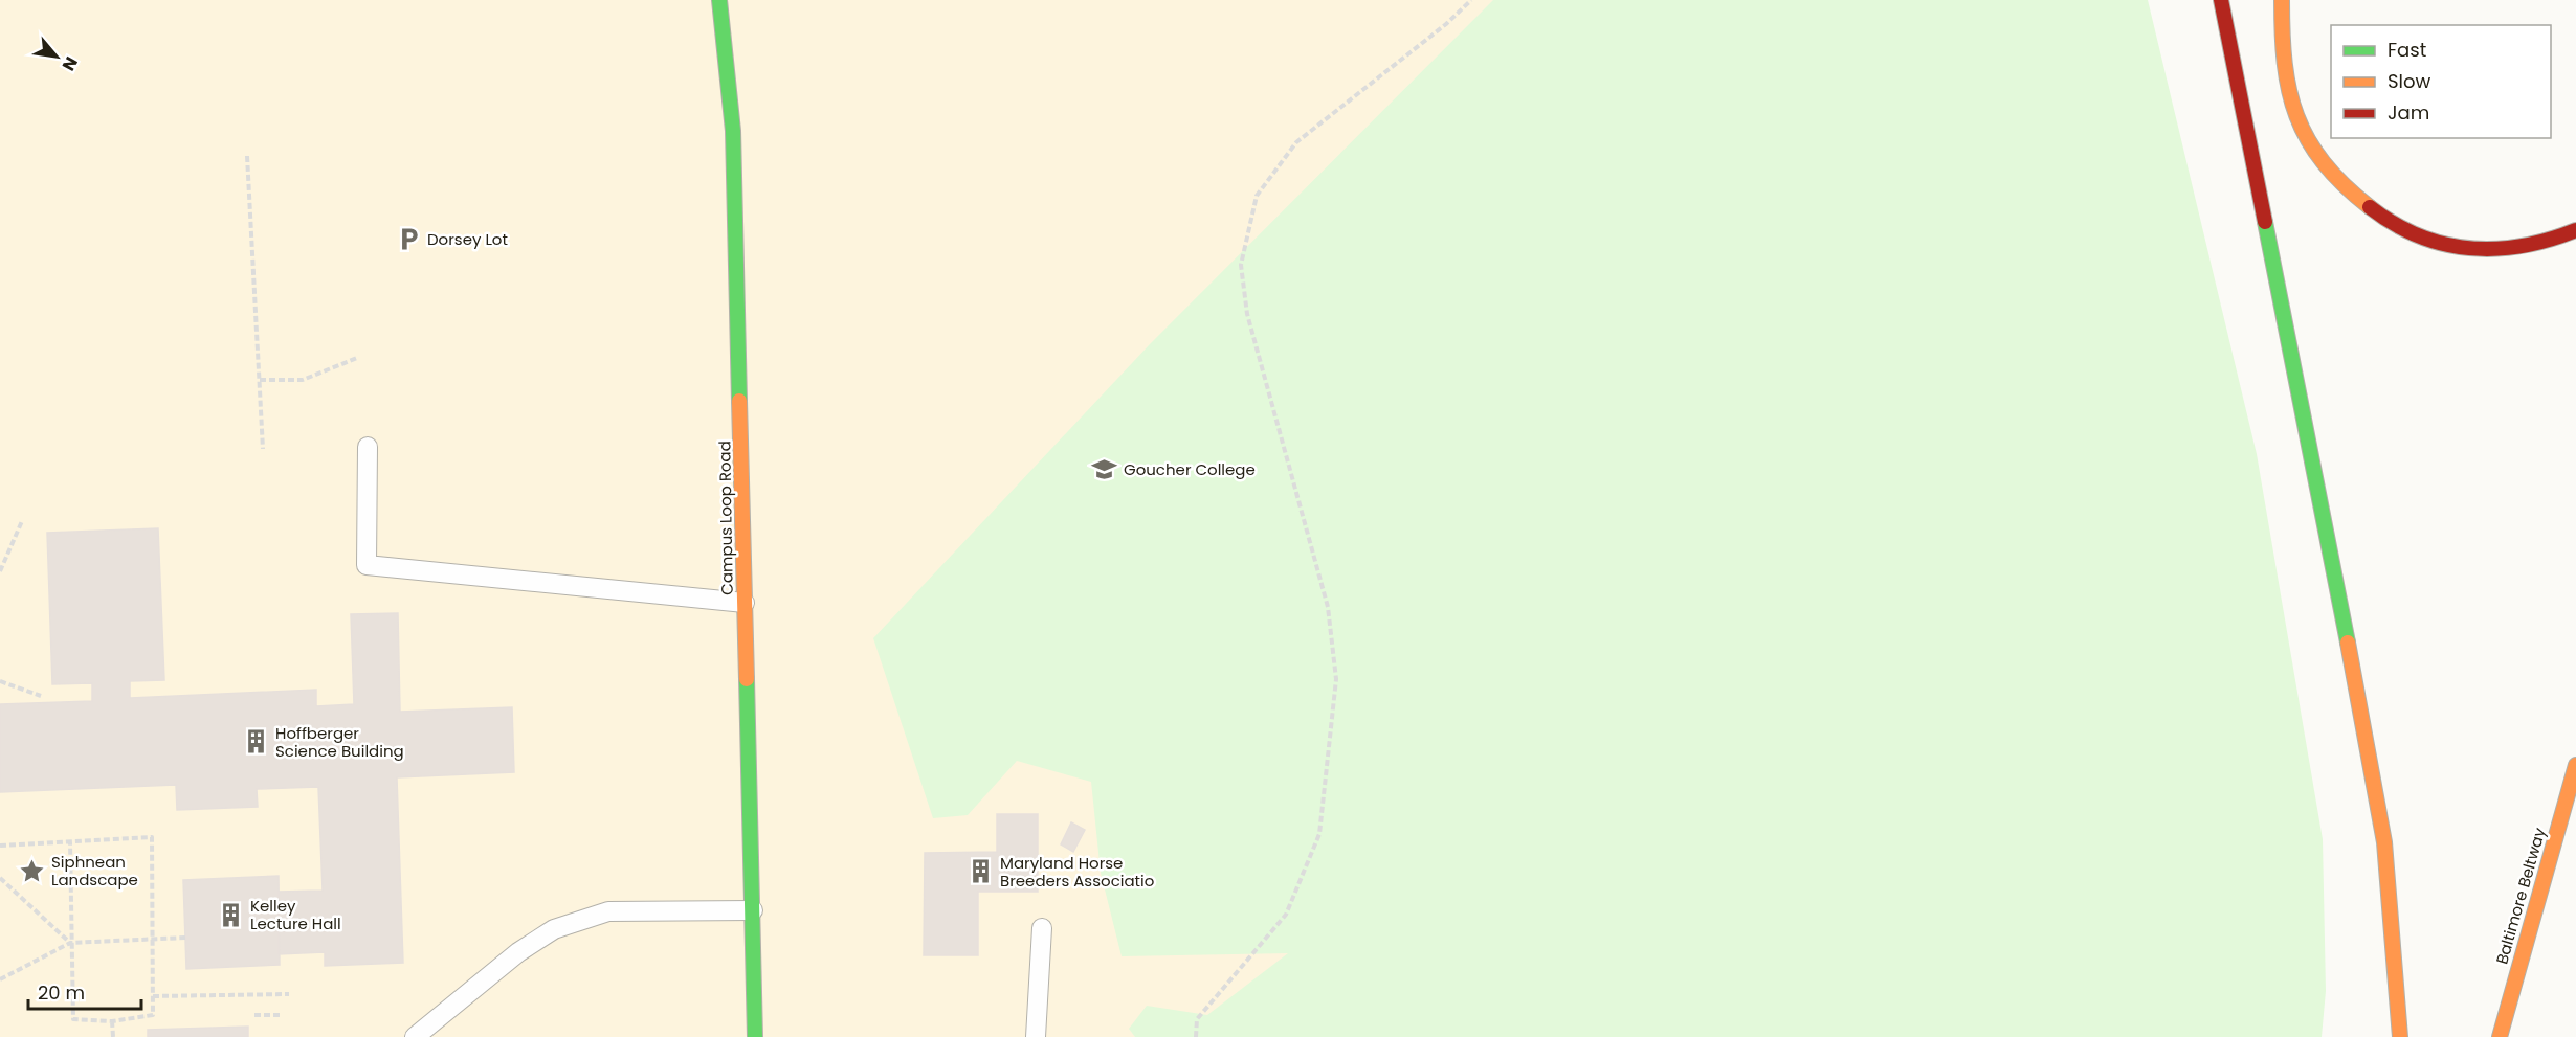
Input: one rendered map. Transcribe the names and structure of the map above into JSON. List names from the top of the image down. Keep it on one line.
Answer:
{"streets":{"main road":["Campus Loop Road","Baltimore Beltway"]},"places":{"parking":["Dorsey Lot"],"school or university":["Goucher College"],"building":["Hoffberger Science Building","Maryland Horse Breeders Associatio","Kelley Lecture Hall"],"place":["Siphnean Landscape"]},"legend":["Fast","Slow","Jam"],"scale_bar":"20 m","north":"bottom right"}
